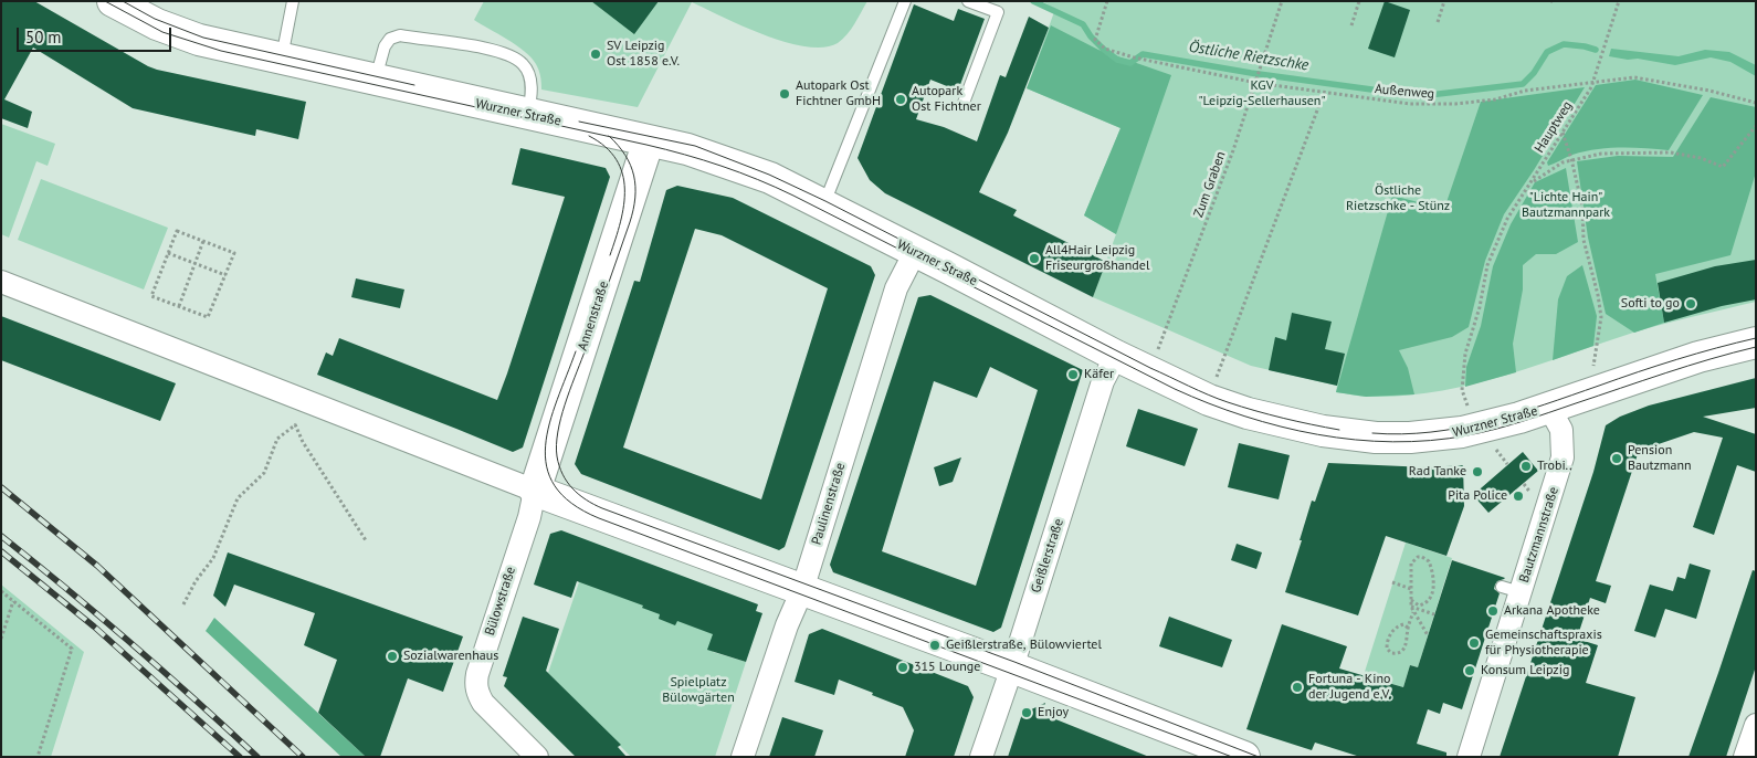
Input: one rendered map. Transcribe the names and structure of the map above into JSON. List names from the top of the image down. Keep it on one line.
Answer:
{"streets":{"main road":["Wurzner Straße","Annenstraße"],"street":["Paulinenstraße","Bautzmannstraße","Geißlerstraße","Bülowstraße"],"path":["Außenweg","Hauptweg","Zum Graben"]},"crossings":[["Außenweg","Hauptweg"],["Außenweg","Zum Graben"],["Wurzner Straße","Zum Graben"],["Wurzner Straße","Annenstraße"],["Wurzner Straße","Paulinenstraße"],["Wurzner Straße","Bautzmannstraße"],["Wurzner Straße","Geißlerstraße"],["Annenstraße","Bülowstraße"]],"water":["Östliche Rietzschke"],"parks":["KGV \"Leipzig-Sellerhausen\"","Östliche Rietzschke - Stünz","\"Lichte Hain\" Bautzmannpark","Spielplatz Bülowgärten"],"places":["SV Leipzig Ost 1858 e.V.","Autopark Ost Fichtner GmbH","Autopark Ost Fichtner","All4Hair Leipzig Friseurgroßhandel","Softi to go","Käfer","Pension Bautzmann","Trobi..","Rad Tanke","Pita Police","Arkana Apotheke","Gemeinschaftspraxis für Physiotherapie","Geißlerstraße, Bülowviertel","Sozialwarenhaus","315 Lounge","Konsum Leipzig","Fortuna - Kino der Jugend e.V.","Enjoy"],"scale_bar":"50 m"}
